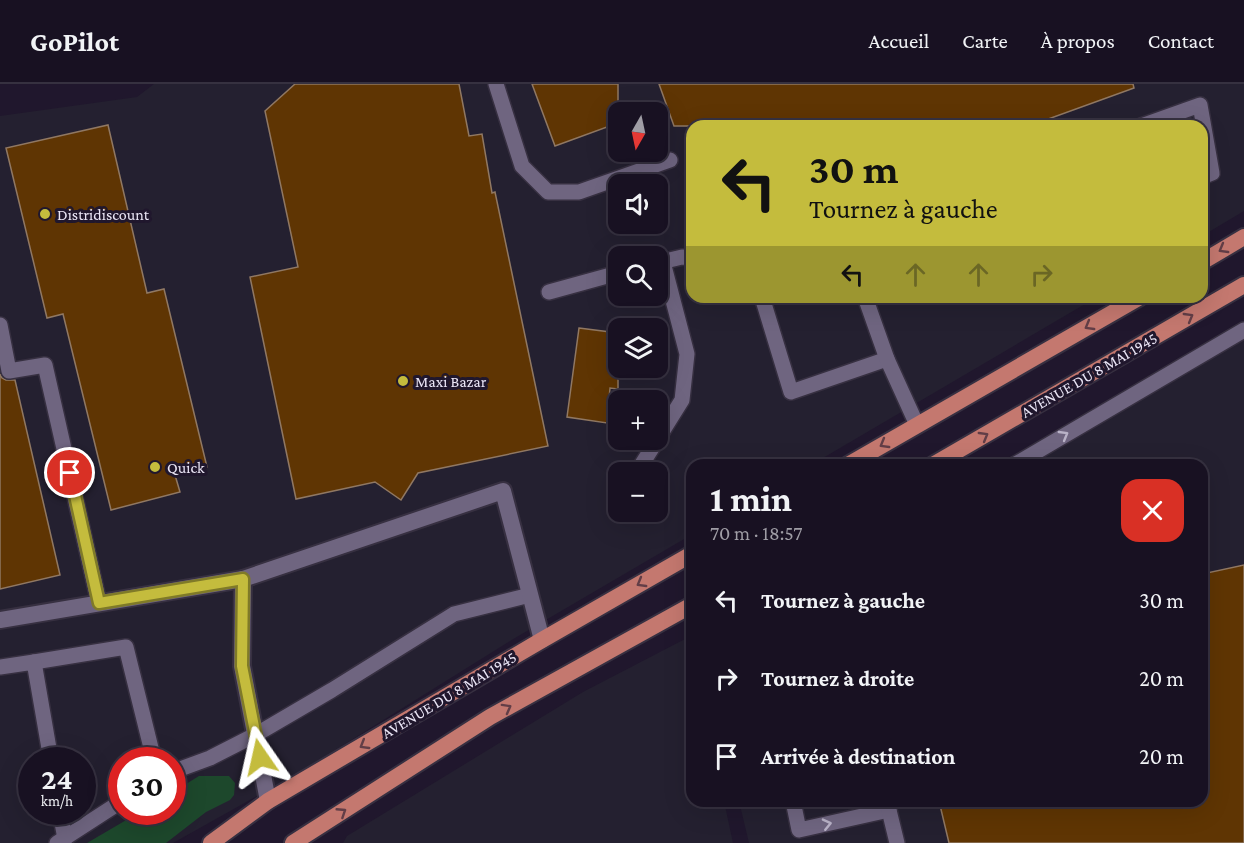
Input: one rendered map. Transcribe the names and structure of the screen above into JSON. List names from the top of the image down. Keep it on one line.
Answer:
{"streets":{"main road":["AVENUE DU 8 MAI 1945"]},"places":["Distridiscount","Maxi Bazar","Quick"],"north":"bottom","page":{"header":"GoPilot","nav":["Accueil","Carte","À propos","Contact"],"map_buttons":["+","−"],"turn":["30 m","Tournez à gauche"],"heading":["1 min","70 m · 18:57"],"list":[{"name":"Tournez à gauche","value":"30 m"},{"name":"Tournez à droite","value":"20 m"},{"name":"Arrivée à destination","value":"20 m"}],"speed":"24 km/h","limit":"30"}}
